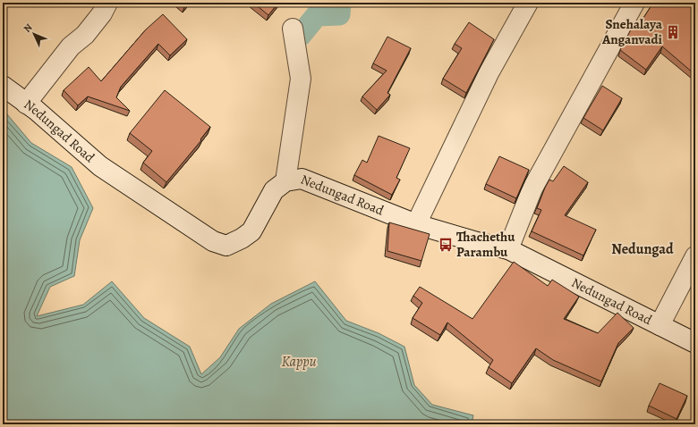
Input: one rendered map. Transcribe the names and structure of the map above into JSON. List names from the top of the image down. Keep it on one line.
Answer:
{"streets":{"street":["Nedungad Road"]},"districts":["Nedungad"],"water":["Kappu"],"places":{"building":["Snehalaya Anganvadi"],"bus stop":["Thachethu Parambu"]},"north":"top left"}
